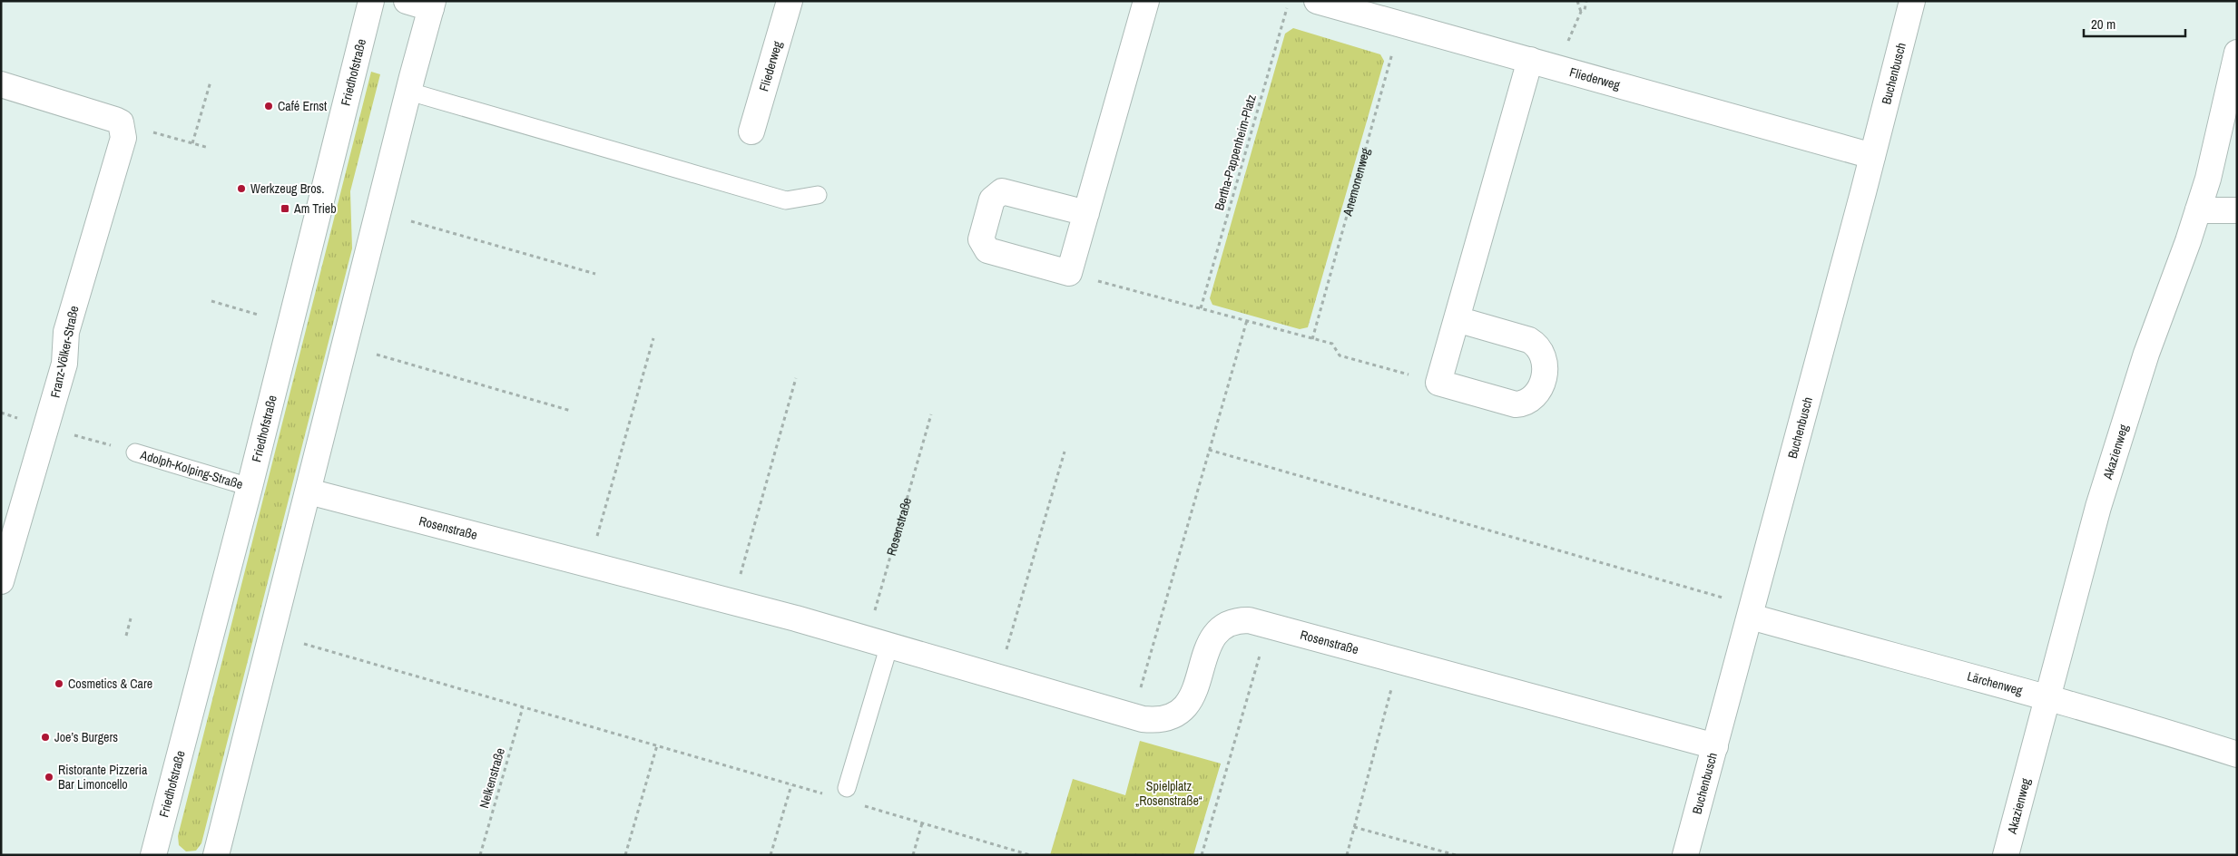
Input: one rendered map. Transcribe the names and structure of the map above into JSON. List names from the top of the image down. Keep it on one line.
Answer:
{"streets":{"street":["Fliederweg","Friedhofstraße","Buchenbusch","Franz-Völker-Straße","Akazienweg","Rosenstraße","Lärchenweg"],"lane":["Adolph-Kolping-Straße"],"path":["Bertha-Pappenheim-Platz","Anemonenweg","Nelkenstraße"]},"crossings":[["Fliederweg","Buchenbusch"],["Fliederweg","Anemonenweg"],["Friedhofstraße","Adolph-Kolping-Straße"],["Buchenbusch","Rosenstraße"],["Buchenbusch","Lärchenweg"],["Akazienweg","Lärchenweg"]],"parks":["Spielplatz „Rosenstraße“"],"places":{"other":["Café Ernst","Werkzeug Bros.","Cosmetics & Care","Joe’s Burgers","Ristorante Pizzeria Bar Limoncello"],"transit":["Am Trieb"]},"scale_bar":"20 m"}
